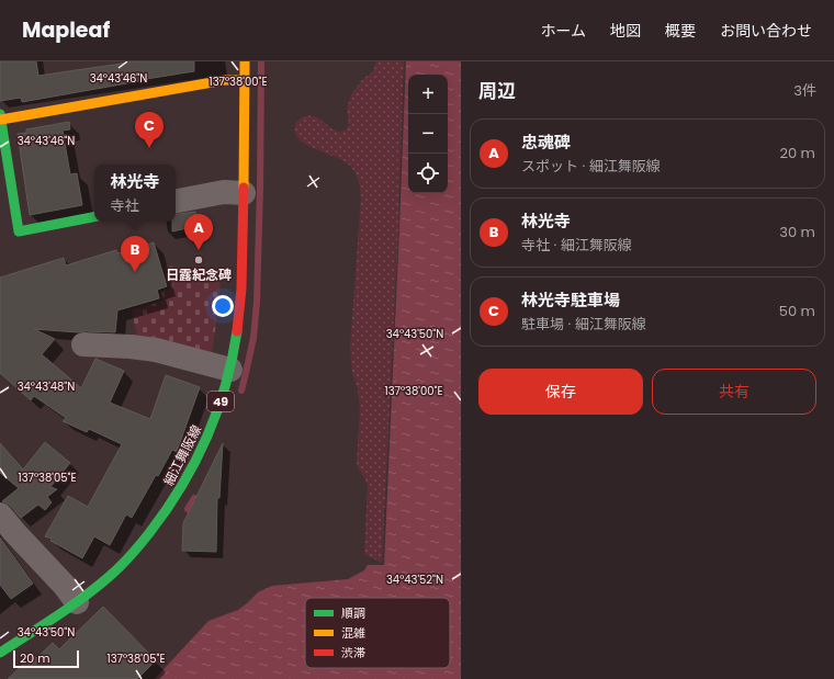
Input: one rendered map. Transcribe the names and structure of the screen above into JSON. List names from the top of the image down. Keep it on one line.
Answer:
{"streets":{"main road":["49","細江舞阪線"]},"places":["日露紀念碑"],"legend":["順調","混雑","渋滞"],"scale_bar":"20 m","page":{"header":"Mapleaf","nav":["ホーム","地図","概要","お問い合わせ"],"heading":["周辺","3件"],"map_buttons":["+","−"],"pins":["C","A","B"],"list":[{"mark":"A","name":"忠魂碑","note":"スポット · 細江舞阪線","value":"20 m"},{"mark":"B","name":"林光寺","note":"寺社 · 細江舞阪線","value":"30 m"},{"mark":"C","name":"林光寺駐車場","note":"駐車場 · 細江舞阪線","value":"50 m"}],"popup":["林光寺","寺社"],"buttons":["保存","共有"],"scale":"20 m"},"coordinates":["34°43'46\"N","137°38'00\"E","34°43'50\"N","34°43'48\"N","137°38'05\"E","34°43'52\"N"]}
